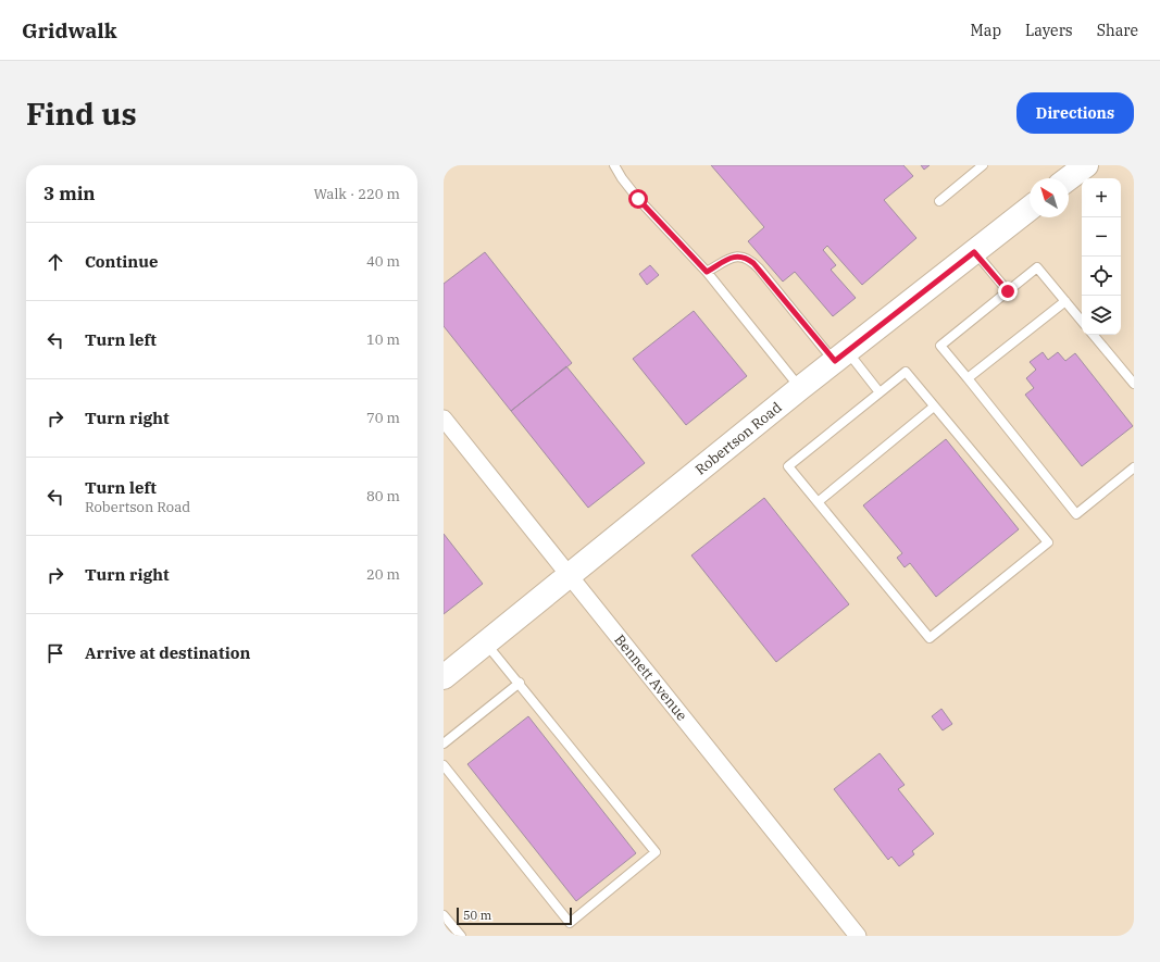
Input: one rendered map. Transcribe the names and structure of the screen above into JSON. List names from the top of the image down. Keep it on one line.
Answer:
{"streets":{"street":["Robertson Road","Bennett Avenue"]},"crossings":[["Robertson Road","Bennett Avenue"]],"scale_bar":"50 m","north":"top left","page":{"header":"Gridwalk","nav":["Map","Layers","Share"],"buttons":"Directions","title":"Find us","heading":["3 min","Walk · 220 m"],"map_buttons":["+","−"],"list":[["Continue","40 m"],["Turn left","10 m"],["Turn right","70 m"],["Turn left","Robertson Road","80 m"],["Turn right","20 m"],"Arrive at destination"],"scale":"50 m"}}
